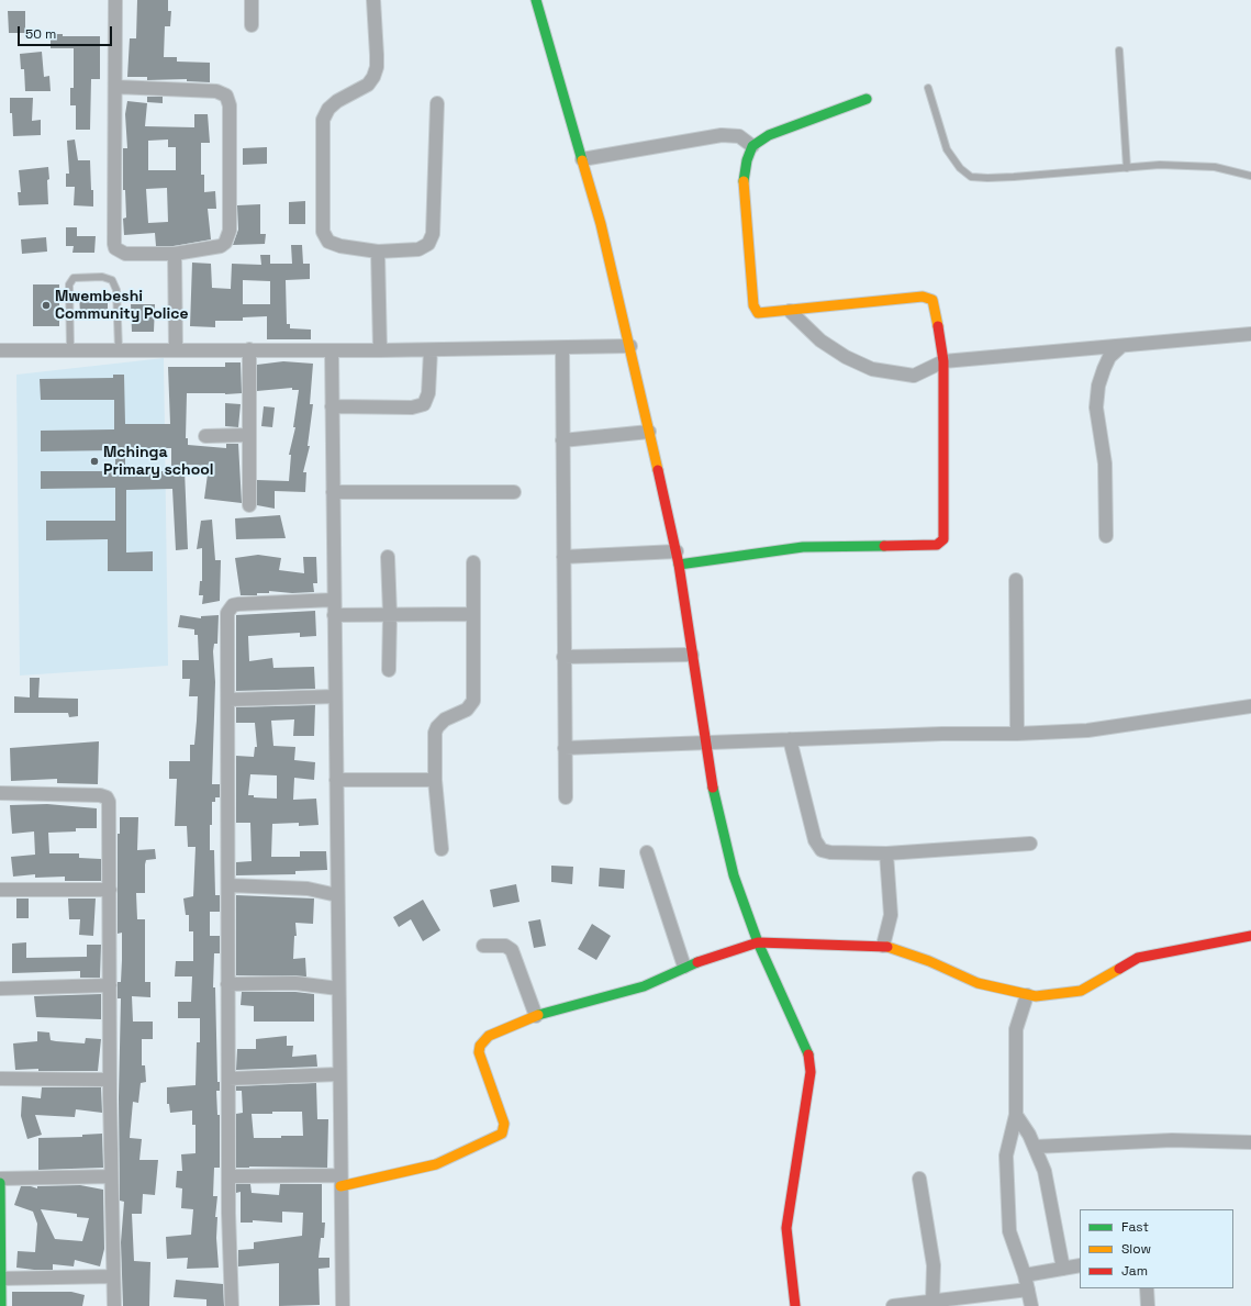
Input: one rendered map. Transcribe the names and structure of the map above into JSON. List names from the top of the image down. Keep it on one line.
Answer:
{"places":["Mwembeshi Community Police","Mchinga Primary school"],"legend":["Fast","Slow","Jam"],"scale_bar":"50 m"}
